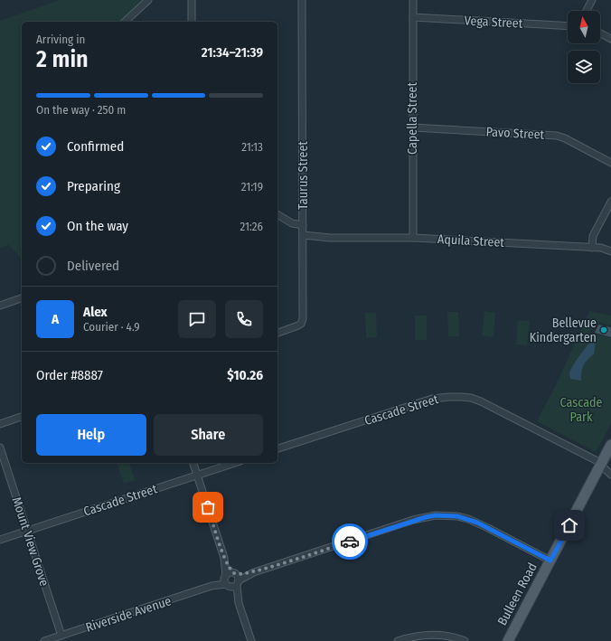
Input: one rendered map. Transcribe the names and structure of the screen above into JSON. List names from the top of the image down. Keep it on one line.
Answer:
{"streets":{"main road":["Bulleen Road"],"street":["Vega Street","Capella Street","Pavo Street","Taurus Street","Aquila Street","Cascade Street","Mount View Grove","Riverside Avenue"]},"crossings":[["Vega Street","Capella Street"],["Capella Street","Pavo Street"],["Capella Street","Aquila Street"],["Taurus Street","Aquila Street"],["Cascade Street","Mount View Grove"],["Cascade Street","Bulleen Road"],["Mount View Grove","Riverside Avenue"],["Bulleen Road","Riverside Avenue"]],"parks":["Cascade Park"],"places":["Bellevue Kindergarten"],"north":"top","page":{"heading":["2 min","Arriving in","21:34–21:39"],"panel":["Alex","Courier · 4.9","Order #8887","$10.26"],"bar":"On the way · 250 m","list":[["Confirmed","21:13"],["Preparing","21:19"],["On the way","21:26"],"Delivered"],"round":"A","buttons":["Help","Share"]}}
